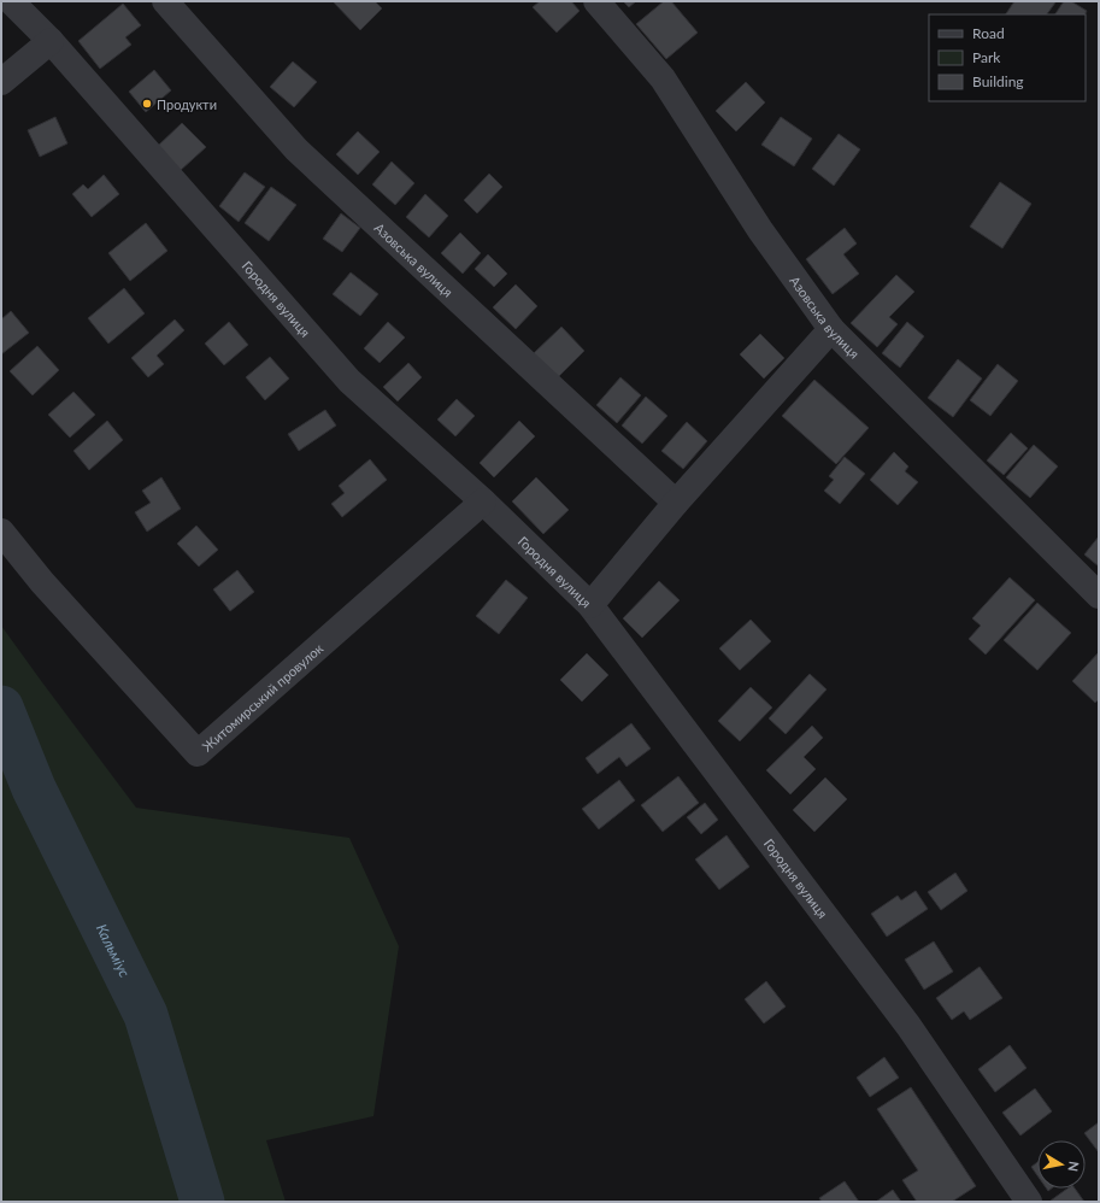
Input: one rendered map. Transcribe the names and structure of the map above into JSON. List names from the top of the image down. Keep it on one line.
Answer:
{"streets":{"street":["Азовська вулиця","Городня вулиця","Житомирський провулок"]},"crossings":[["Городня вулиця","Житомирський провулок"]],"water":["Кальміус"],"places":["Продукти"],"legend":["Road","Park","Building"],"north":"right"}
